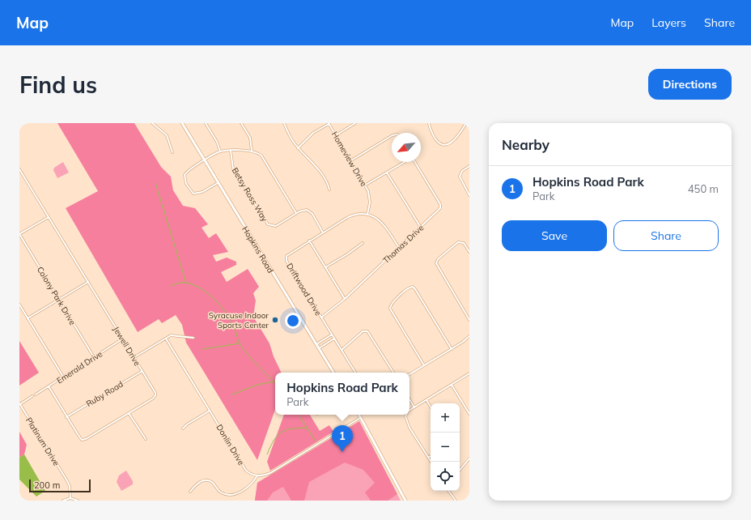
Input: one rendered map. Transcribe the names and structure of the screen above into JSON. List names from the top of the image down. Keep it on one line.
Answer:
{"streets":{"street":["Homeview Drive","Betsy Ross Way","Thomas Drive","Hopkins Road","Driftwood Drive","Colony Park Drive","Jewell Drive","Emerald Drive","Ruby Road","Platinum Drive","Donlin Drive"]},"crossings":[["Homeview Drive","Driftwood Drive"],["Thomas Drive","Driftwood Drive"],["Colony Park Drive","Emerald Drive"],["Jewell Drive","Emerald Drive"],["Jewell Drive","Ruby Road"]],"places":["Syracuse Indoor Sports Center"],"scale_bar":"200 m","north":"bottom left","page":{"header":"Map","nav":["Map","Layers","Share"],"buttons":["Directions",["Save","Share"]],"title":"Find us","heading":"Nearby","list":[{"mark":"1","name":"Hopkins Road Park","note":"Park","value":"450 m"}],"popup":["Hopkins Road Park","Park"],"map_buttons":["+","−"],"pins":"1","scale":"200 m"}}
